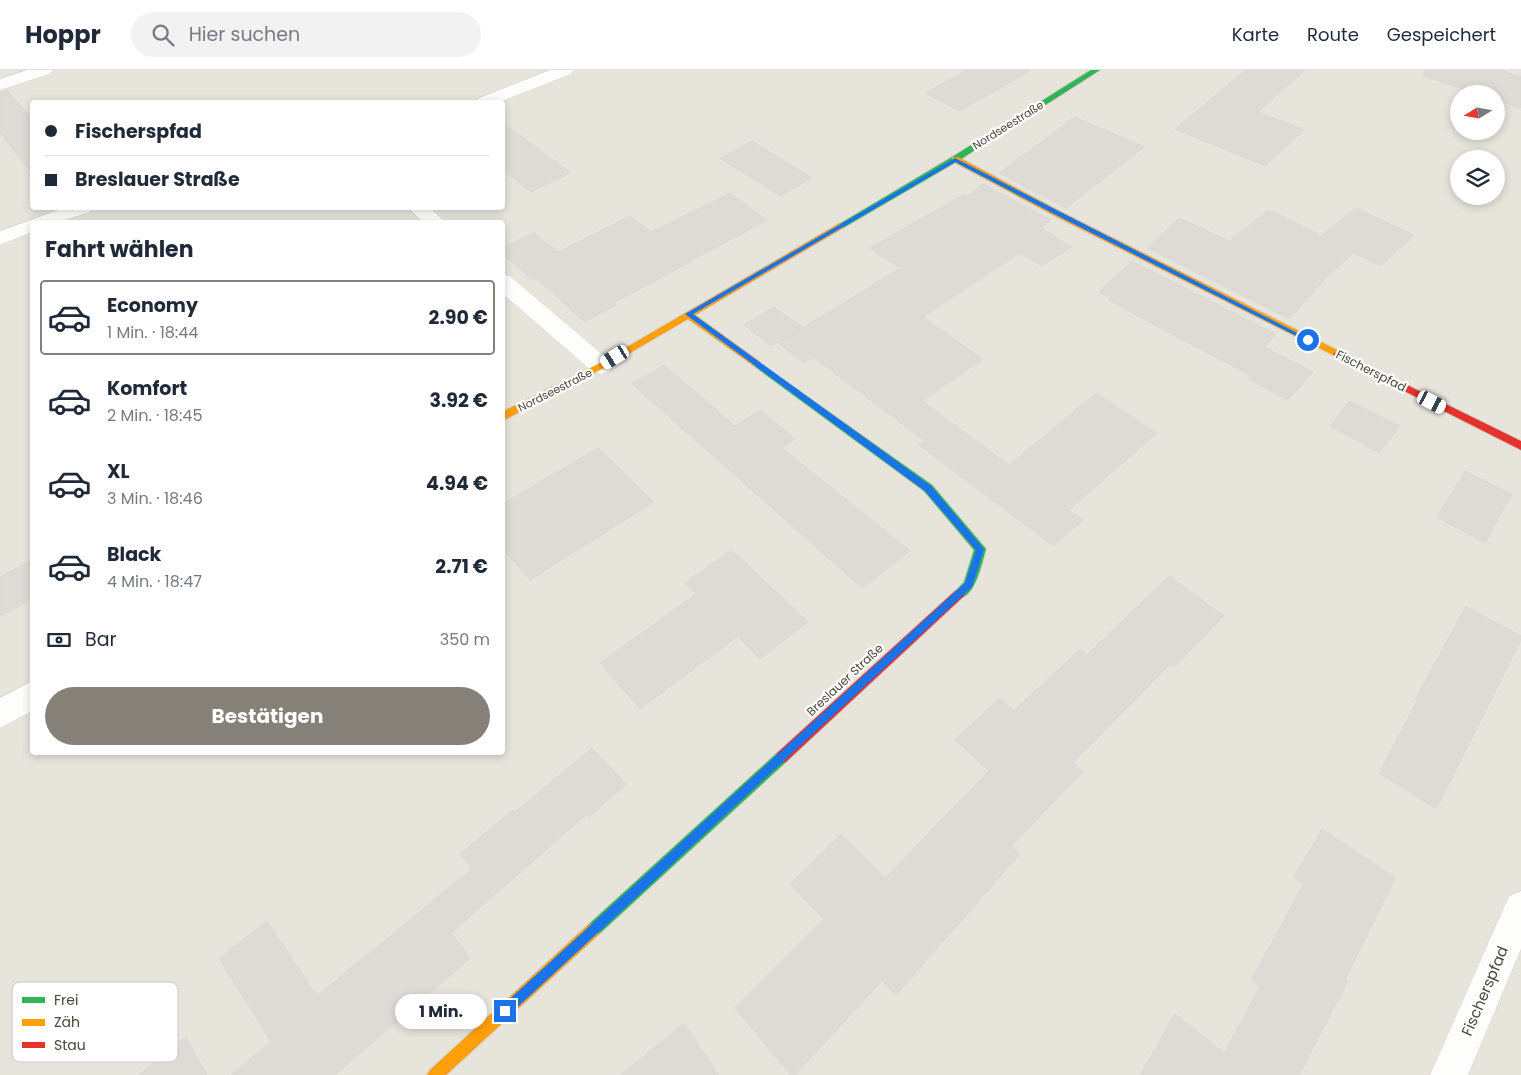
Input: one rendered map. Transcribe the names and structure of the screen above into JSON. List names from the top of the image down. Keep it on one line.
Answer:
{"streets":{"street":["Nordseestraße","Fischerspfad","Breslauer Straße"]},"crossings":[["Nordseestraße","Fischerspfad"],["Nordseestraße","Breslauer Straße"]],"legend":["Frei","Zäh","Stau"],"north":"left","page":{"header":"Hoppr","search":"Hier suchen","nav":["Karte","Route","Gespeichert"],"banner":["Fischerspfad","Breslauer Straße"],"heading":"Fahrt wählen","list":[{"name":"Economy","note":"1 Min. · 18:44","value":"2.90 €"},{"name":"Komfort","note":"2 Min. · 18:45","value":"3.92 €"},{"name":"XL","note":"3 Min. · 18:46","value":"4.94 €"},{"name":"Black","note":"4 Min. · 18:47","value":"2.71 €"}],"pay":["Bar","350 m"],"buttons":"Bestätigen","bubble":"1 Min."}}
